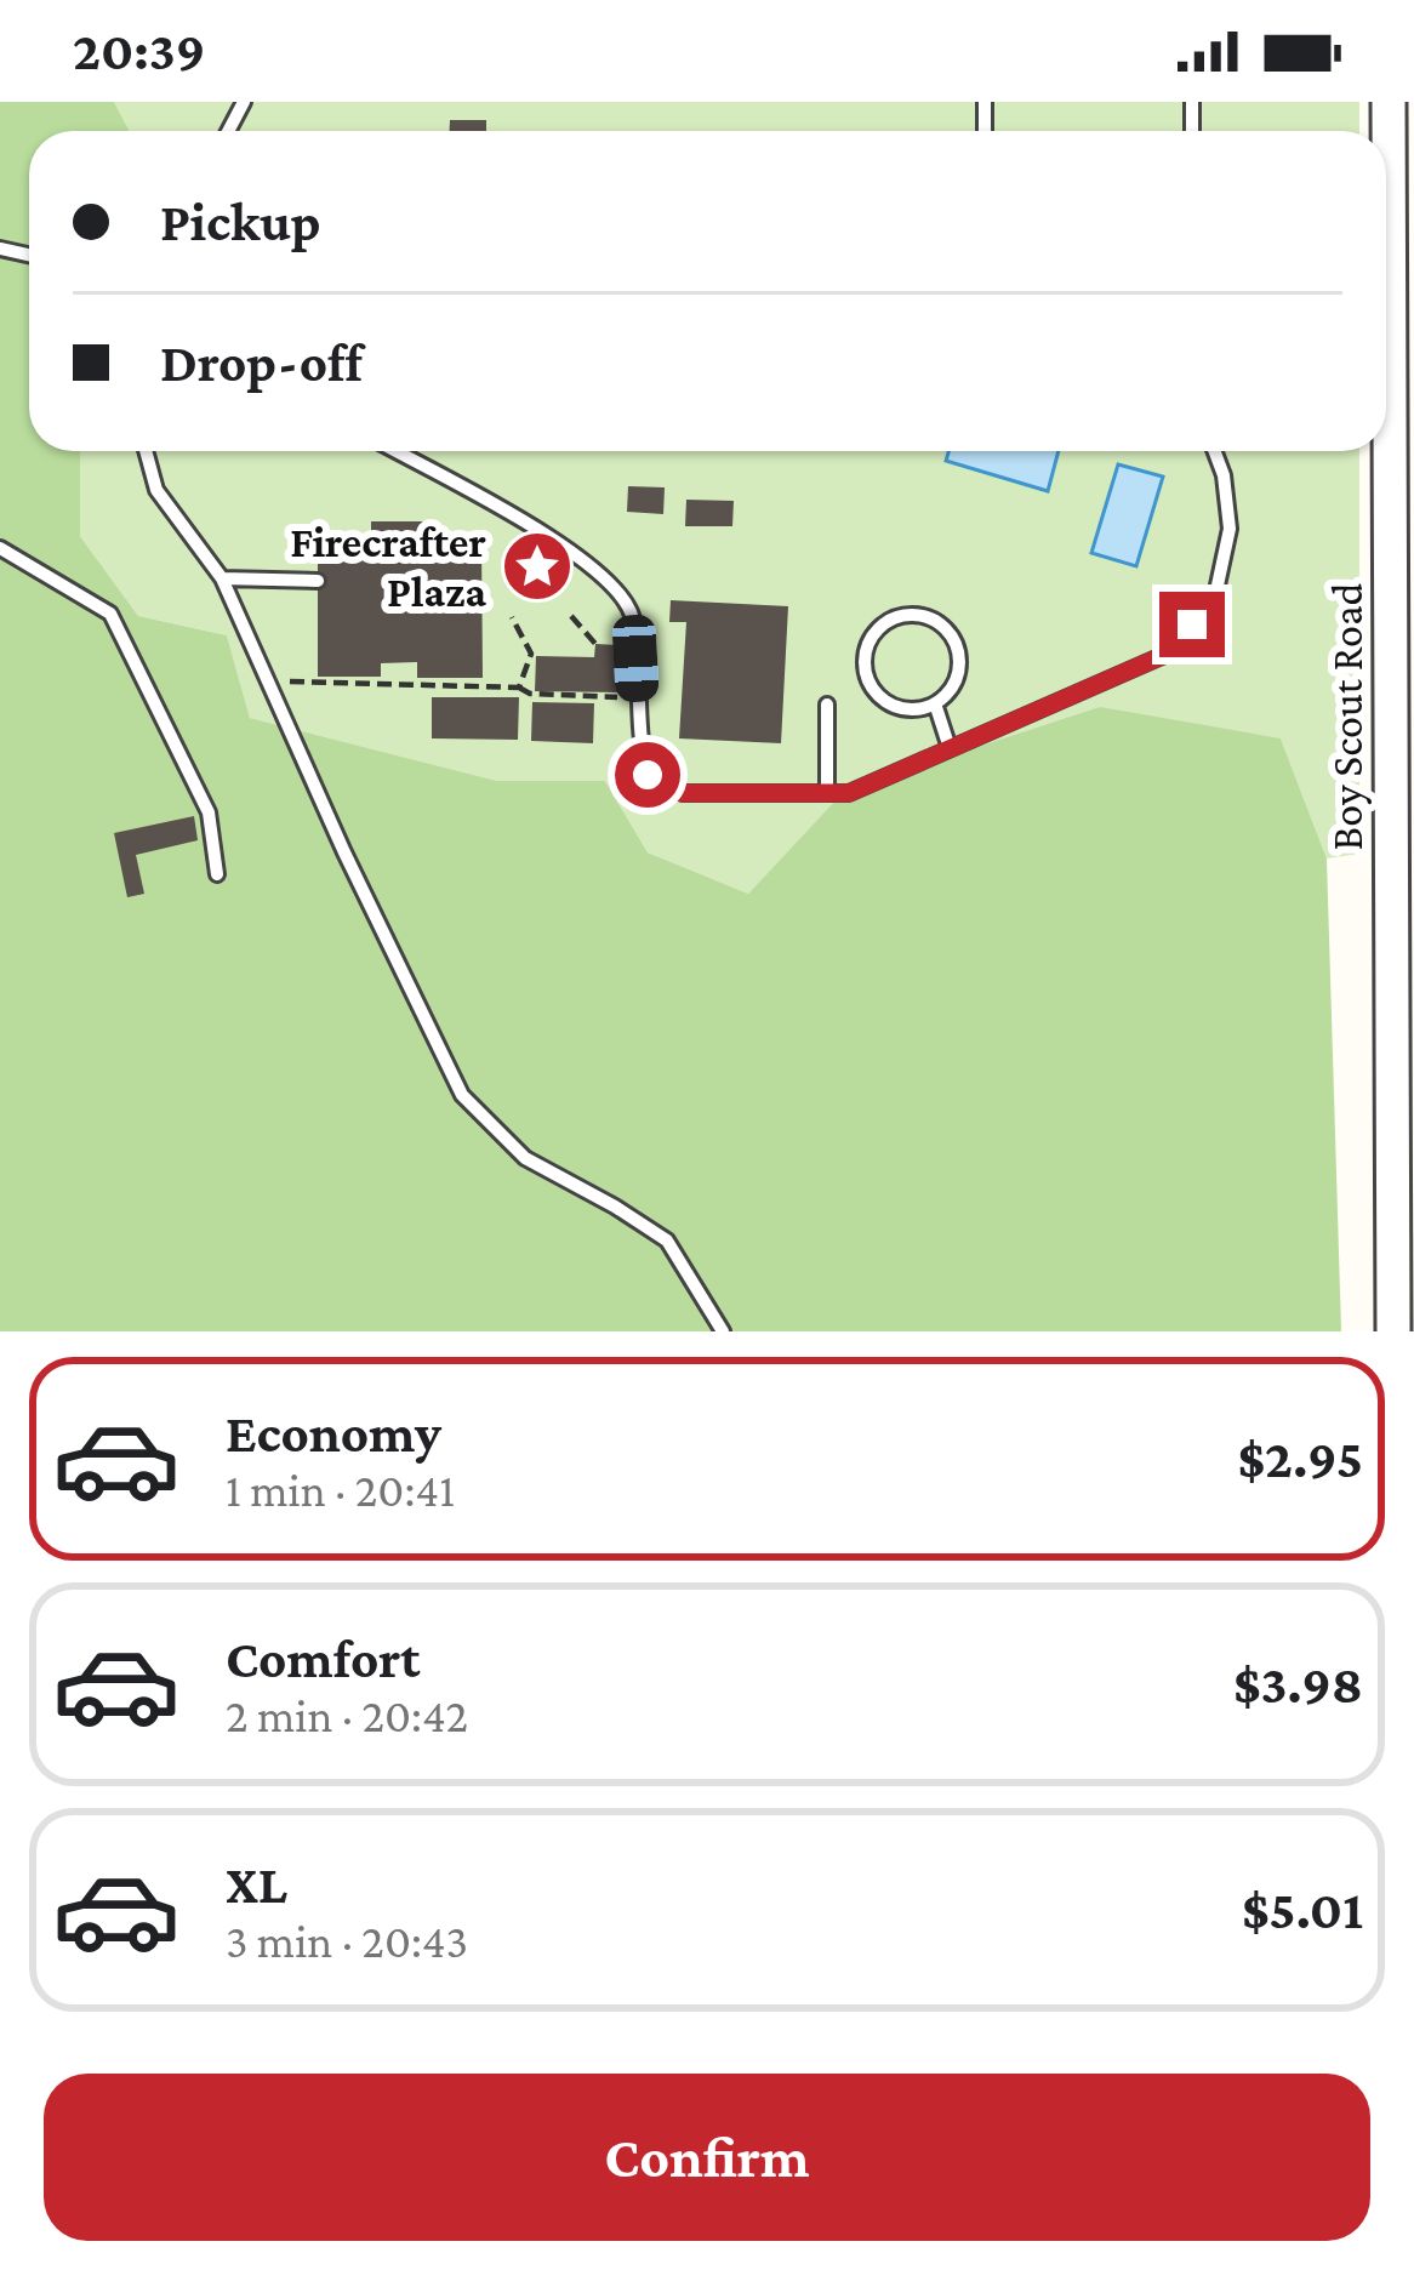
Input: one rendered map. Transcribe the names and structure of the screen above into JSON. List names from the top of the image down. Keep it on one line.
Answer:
{"streets":{"street":["Boy Scout Road"]},"places":{"place":["Firecrafter Plaza"]},"page":{"status":"20:39","banner":["Pickup","Drop-off"],"list":[{"name":"Economy","note":"1 min · 20:41","value":"$2.95"},{"name":"Comfort","note":"2 min · 20:42","value":"$3.98"},{"name":"XL","note":"3 min · 20:43","value":"$5.01"}],"buttons":"Confirm"}}
